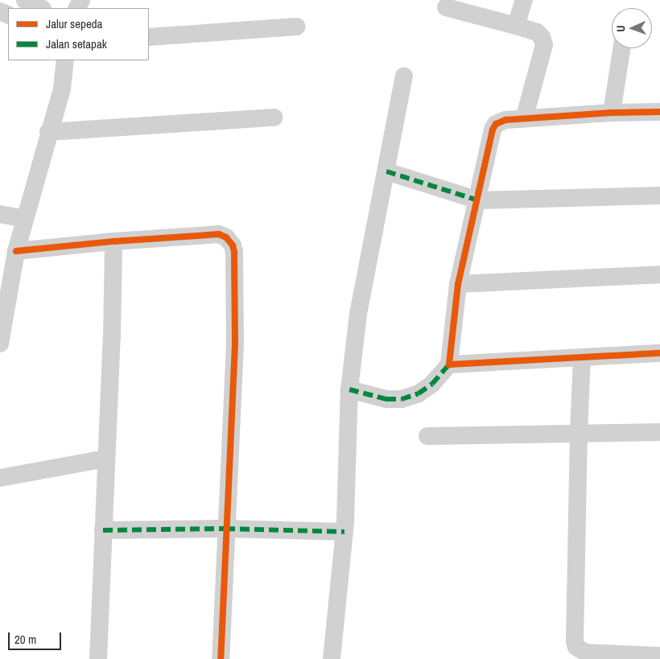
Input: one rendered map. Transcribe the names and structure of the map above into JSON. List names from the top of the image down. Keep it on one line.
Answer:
{"legend":["Jalur sepeda","Jalan setapak"],"scale_bar":"20 m","north":"left"}
